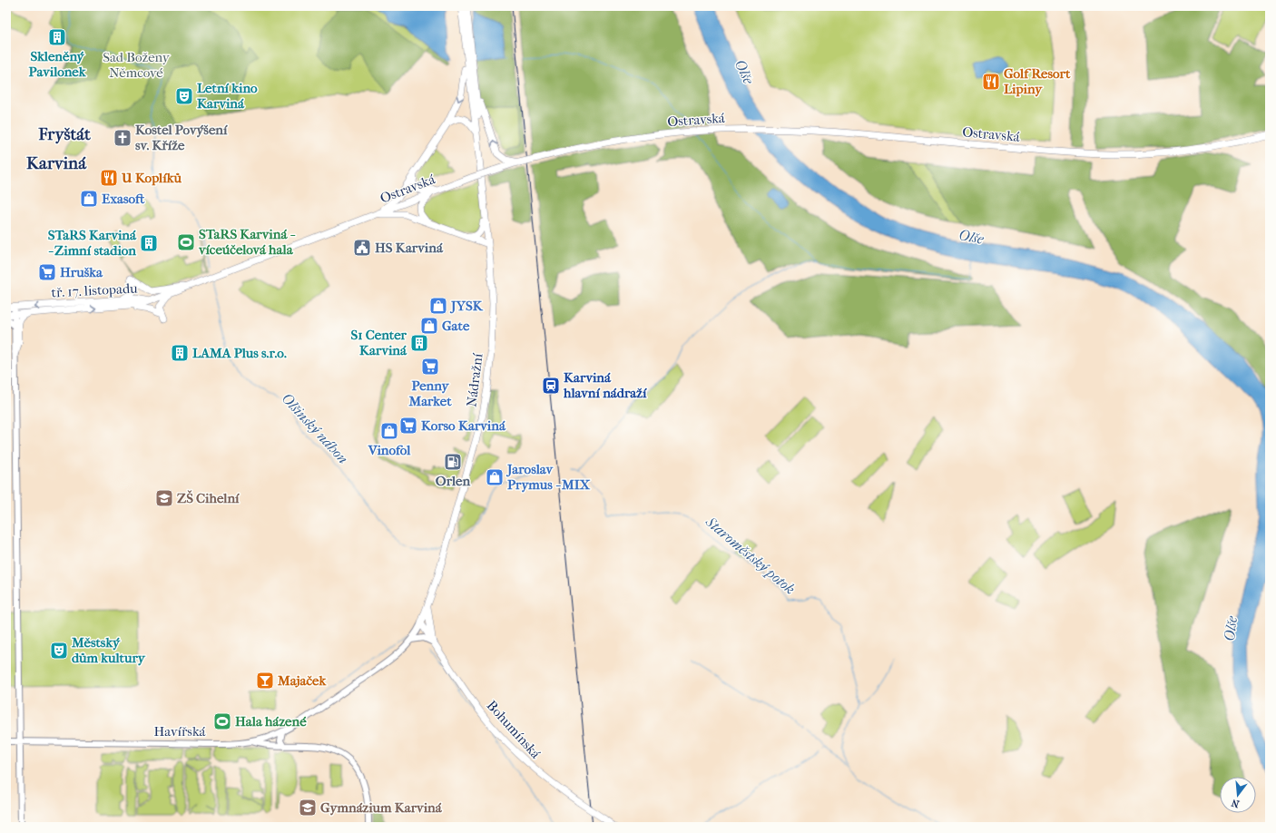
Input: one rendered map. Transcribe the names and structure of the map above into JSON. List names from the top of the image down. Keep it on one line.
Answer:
{"streets":{"main road":["Ostravská","tř. 17. listopadu","Nádražní","Bohumínská"],"street":["Havířská"]},"crossings":[["Ostravská","tř. 17. listopadu"],["Nádražní","Bohumínská"],["Nádražní","Havířská"],["Bohumínská","Havířská"]],"districts":["Fryštát","Karviná"],"water":["Olše","Olšinský náhon","Staroměstský potok"],"parks":["Sad Boženy Němcové"],"places":{"building":["Skleněný Pavilonek","STaRS Karviná - Zimní stadion","S1 Center Karviná","LAMA Plus s.r.o."],"restaurant":["Golf Resort Lipiny","U Koplíků"],"theatre":["Letní kino Karviná","Městský dům kultury"],"church":["Kostel Povýšení sv. Kříže"],"shop":["Exasoft","JYSK","Gate","Vinofol","Jaroslav Prymus - MIX"],"sports":["STaRS Karviná - víceúčelová hala","Hala házené"],"public building":["HS Karviná"],"supermarket":["Hruška","Penny Market","Korso Karviná"],"station":["Karviná hlavní nádraží"],"fuel station":["Orlen"],"school or university":["ZŠ Cihelní","Gymnázium Karviná"],"bar":["Majaček"]},"north":"bottom"}
